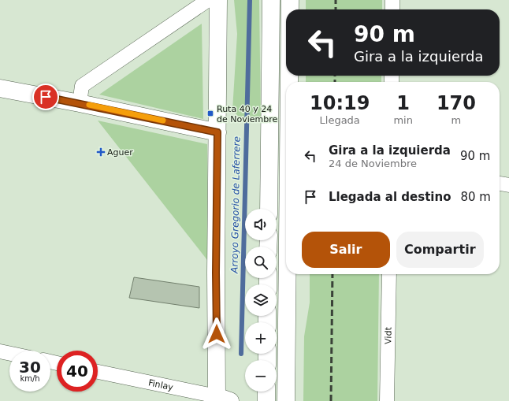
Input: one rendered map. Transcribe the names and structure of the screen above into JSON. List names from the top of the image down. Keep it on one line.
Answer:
{"streets":{"street":["Vidt","Finlay"]},"water":["Arroyo Gregorio de Laferrere"],"places":{"transit":["Ruta 40 y 24 de Noviembre"],"health":["Aguer"]},"page":{"turn":["90 m","Gira a la izquierda"],"eta":["10:19","Llegada","1","min","170","m"],"list":[{"name":"Gira a la izquierda","note":"24 de Noviembre","value":"90 m"},{"name":"Llegada al destino","value":"80 m"}],"map_buttons":["+","−"],"buttons":["Salir","Compartir"],"speed":"30 km/h","limit":"40"}}
